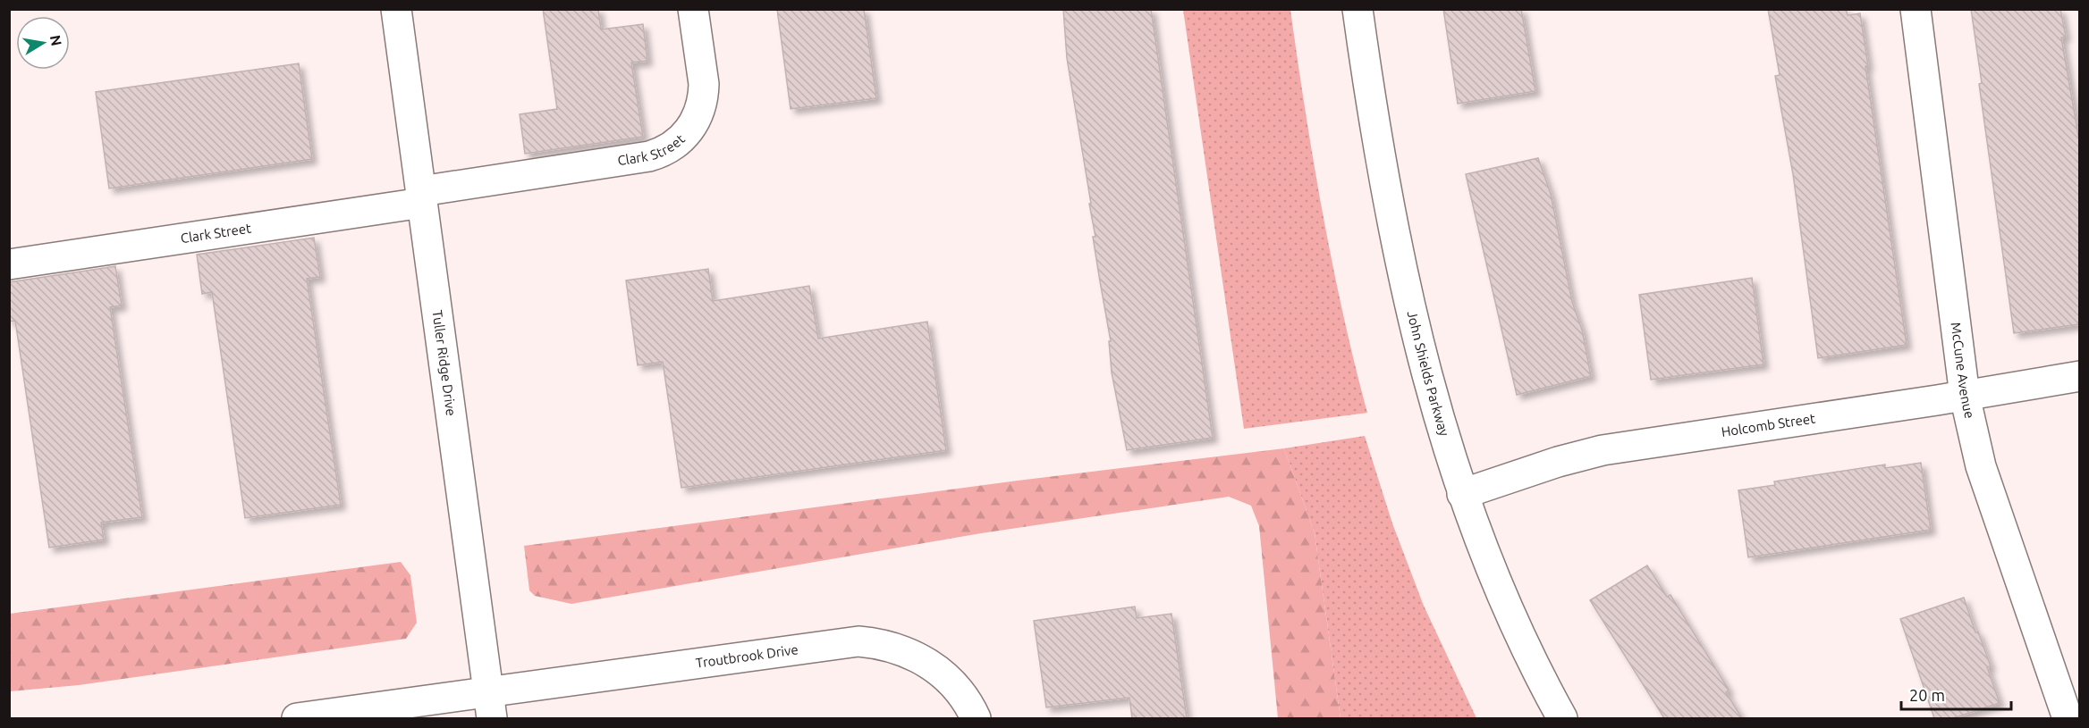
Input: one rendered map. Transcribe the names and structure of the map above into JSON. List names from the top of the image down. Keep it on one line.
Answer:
{"streets":{"street":["Clark Street","Tuller Ridge Drive","McCune Avenue","John Shields Parkway","Holcomb Street","Troutbrook Drive"]},"crossings":[["Clark Street","Tuller Ridge Drive"],["Tuller Ridge Drive","Troutbrook Drive"],["McCune Avenue","Holcomb Street"],["John Shields Parkway","Holcomb Street"]],"scale_bar":"20 m","north":"right"}
